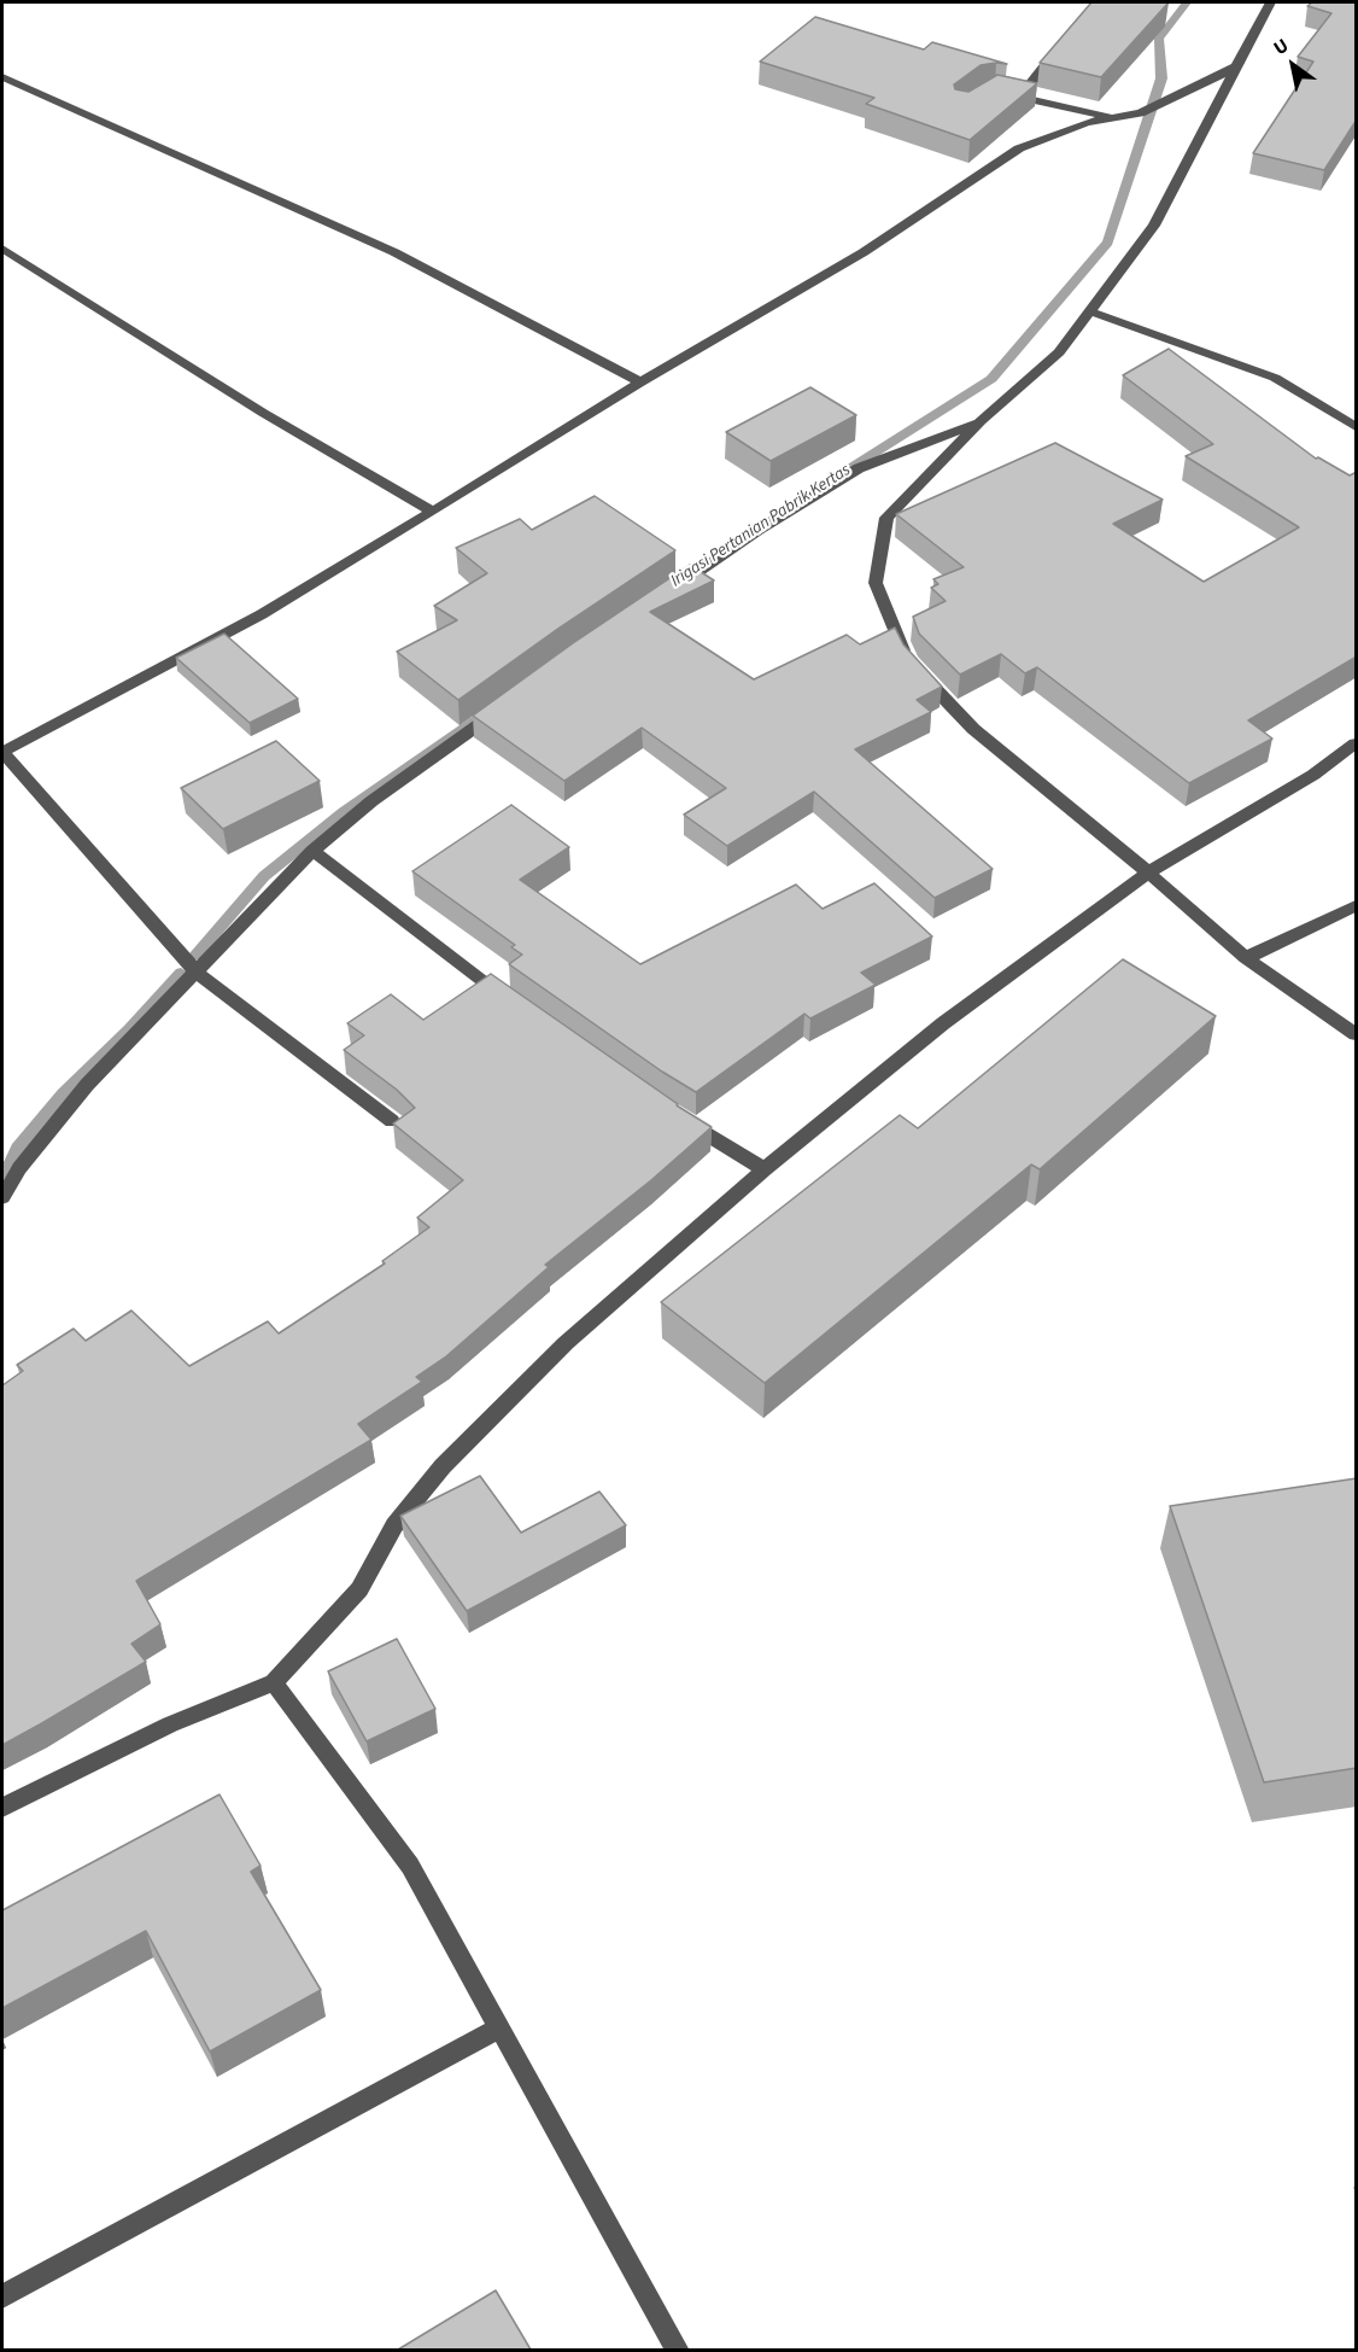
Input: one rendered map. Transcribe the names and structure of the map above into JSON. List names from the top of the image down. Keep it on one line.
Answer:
{"water":["Irigasi Pertanian Pabrik Kertas"],"north":"top left"}
